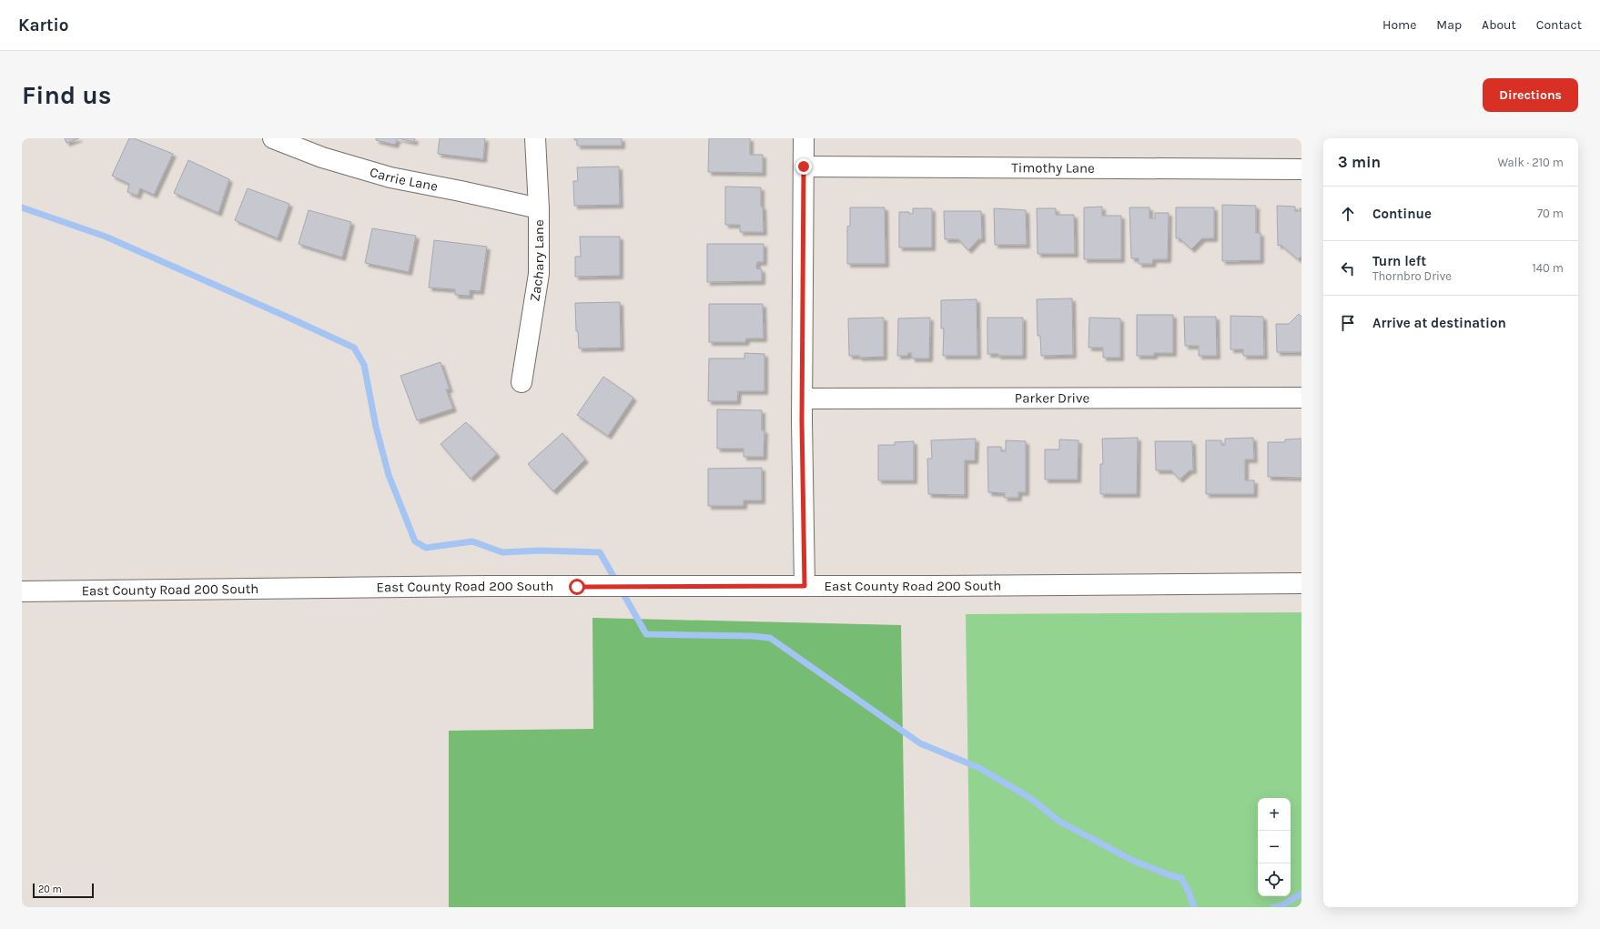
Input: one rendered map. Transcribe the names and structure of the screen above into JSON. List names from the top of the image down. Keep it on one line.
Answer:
{"streets":{"street":["Timothy Lane","Carrie Lane","Zachary Lane","Parker Drive","East County Road 200 South"]},"crossings":[["Carrie Lane","Zachary Lane"]],"scale_bar":"20 m","page":{"header":"Kartio","nav":["Home","Map","About","Contact"],"buttons":"Directions","title":"Find us","heading":["3 min","Walk · 210 m"],"list":[["Continue","70 m"],["Turn left","Thornbro Drive","140 m"],"Arrive at destination"],"map_buttons":["+","−"],"scale":"20 m"}}
